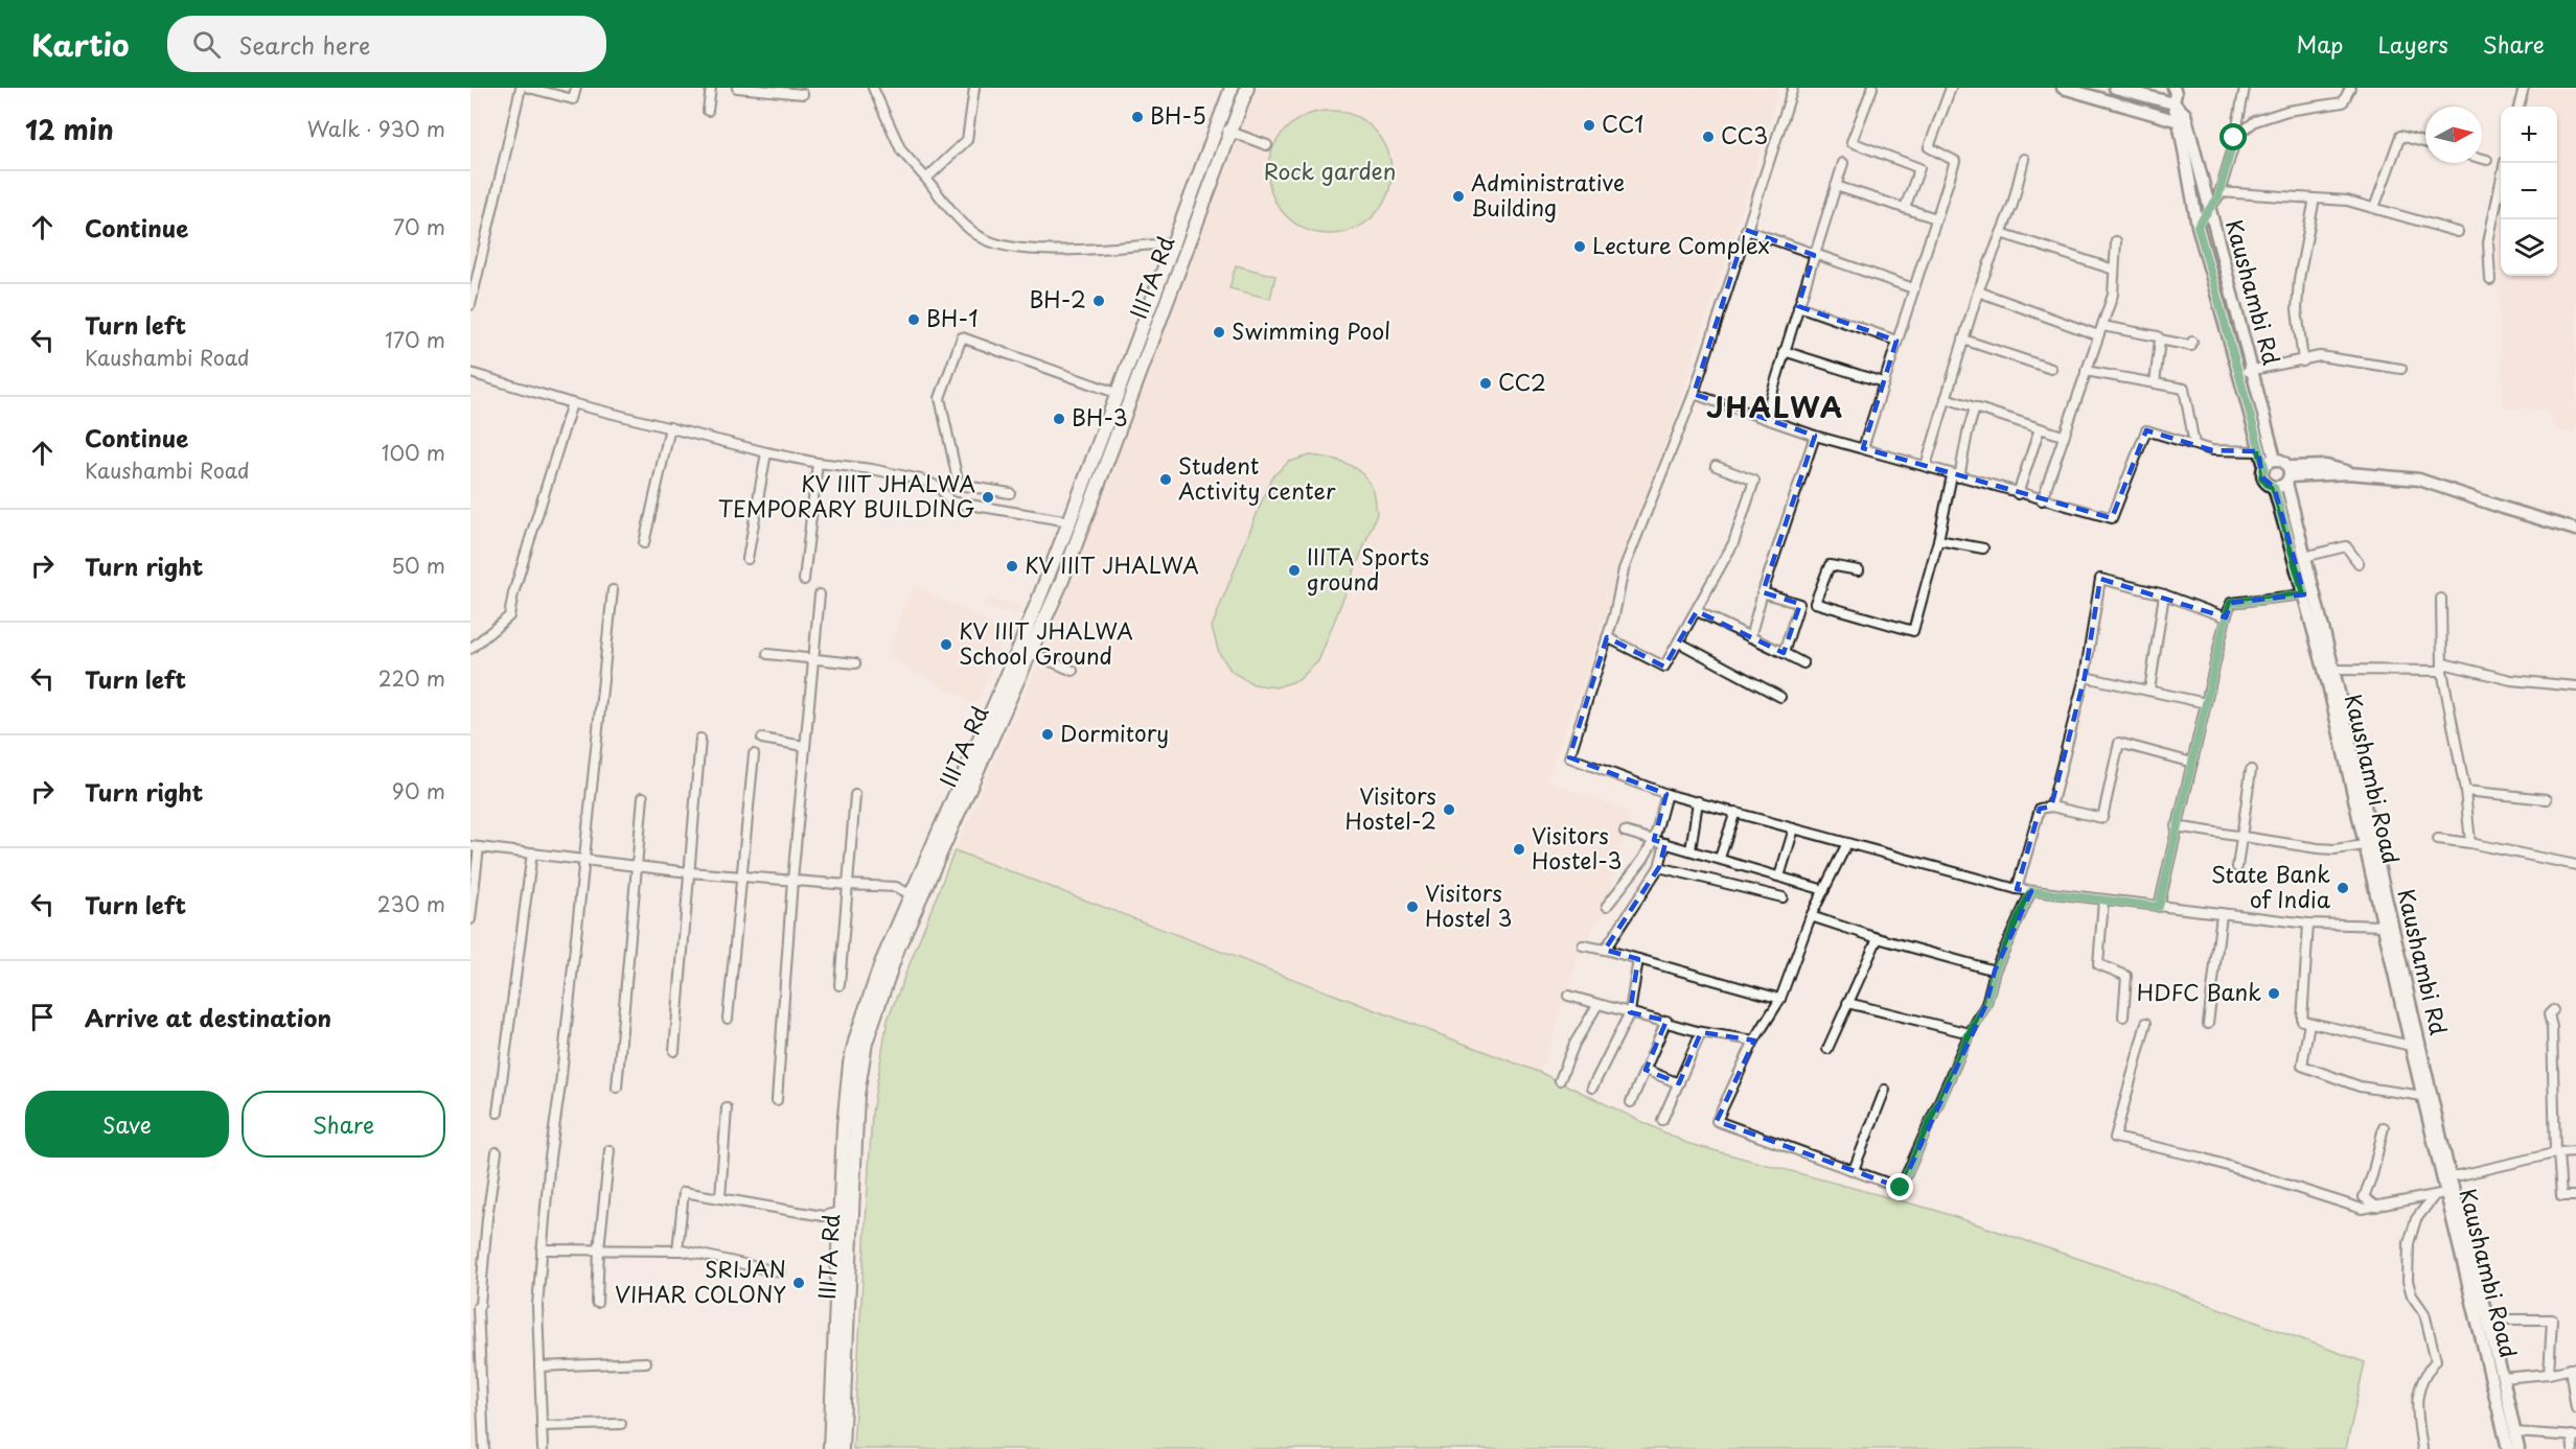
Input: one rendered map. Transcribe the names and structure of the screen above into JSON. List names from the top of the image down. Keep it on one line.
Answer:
{"streets":{"main road":["IIITA Rd","Kaushambi Rd","Kaushambi Road"]},"crossings":[["Kaushambi Rd","Kaushambi Road"]],"districts":["JHALWA"],"parks":["Rock garden"],"places":["BH-5","CC1","CC3","Administrative Building","Lecture Complex","BH-2","BH-1","Swimming Pool","CC2","BH-3","Student Activity center","KV IIIT JHALWA TEMPORARY BUILDING","KV IIIT JHALWA","IIITA Sports ground","KV IIIT JHALWA School Ground","Dormitory","Visitors Hostel-2","Visitors Hostel-3","State Bank of India","Visitors Hostel 3","HDFC Bank","SRIJAN VIHAR COLONY"],"north":"right","page":{"header":"Kartio","search":"Search here","nav":["Map","Layers","Share"],"heading":["12 min","Walk · 930 m"],"map_buttons":["+","−"],"list":[["Continue","70 m"],["Turn left","Kaushambi Road","170 m"],["Continue","Kaushambi Road","100 m"],["Turn right","50 m"],["Turn left","220 m"],["Turn right","90 m"],["Turn left","230 m"],"Arrive at destination"],"buttons":["Save","Share"]}}
